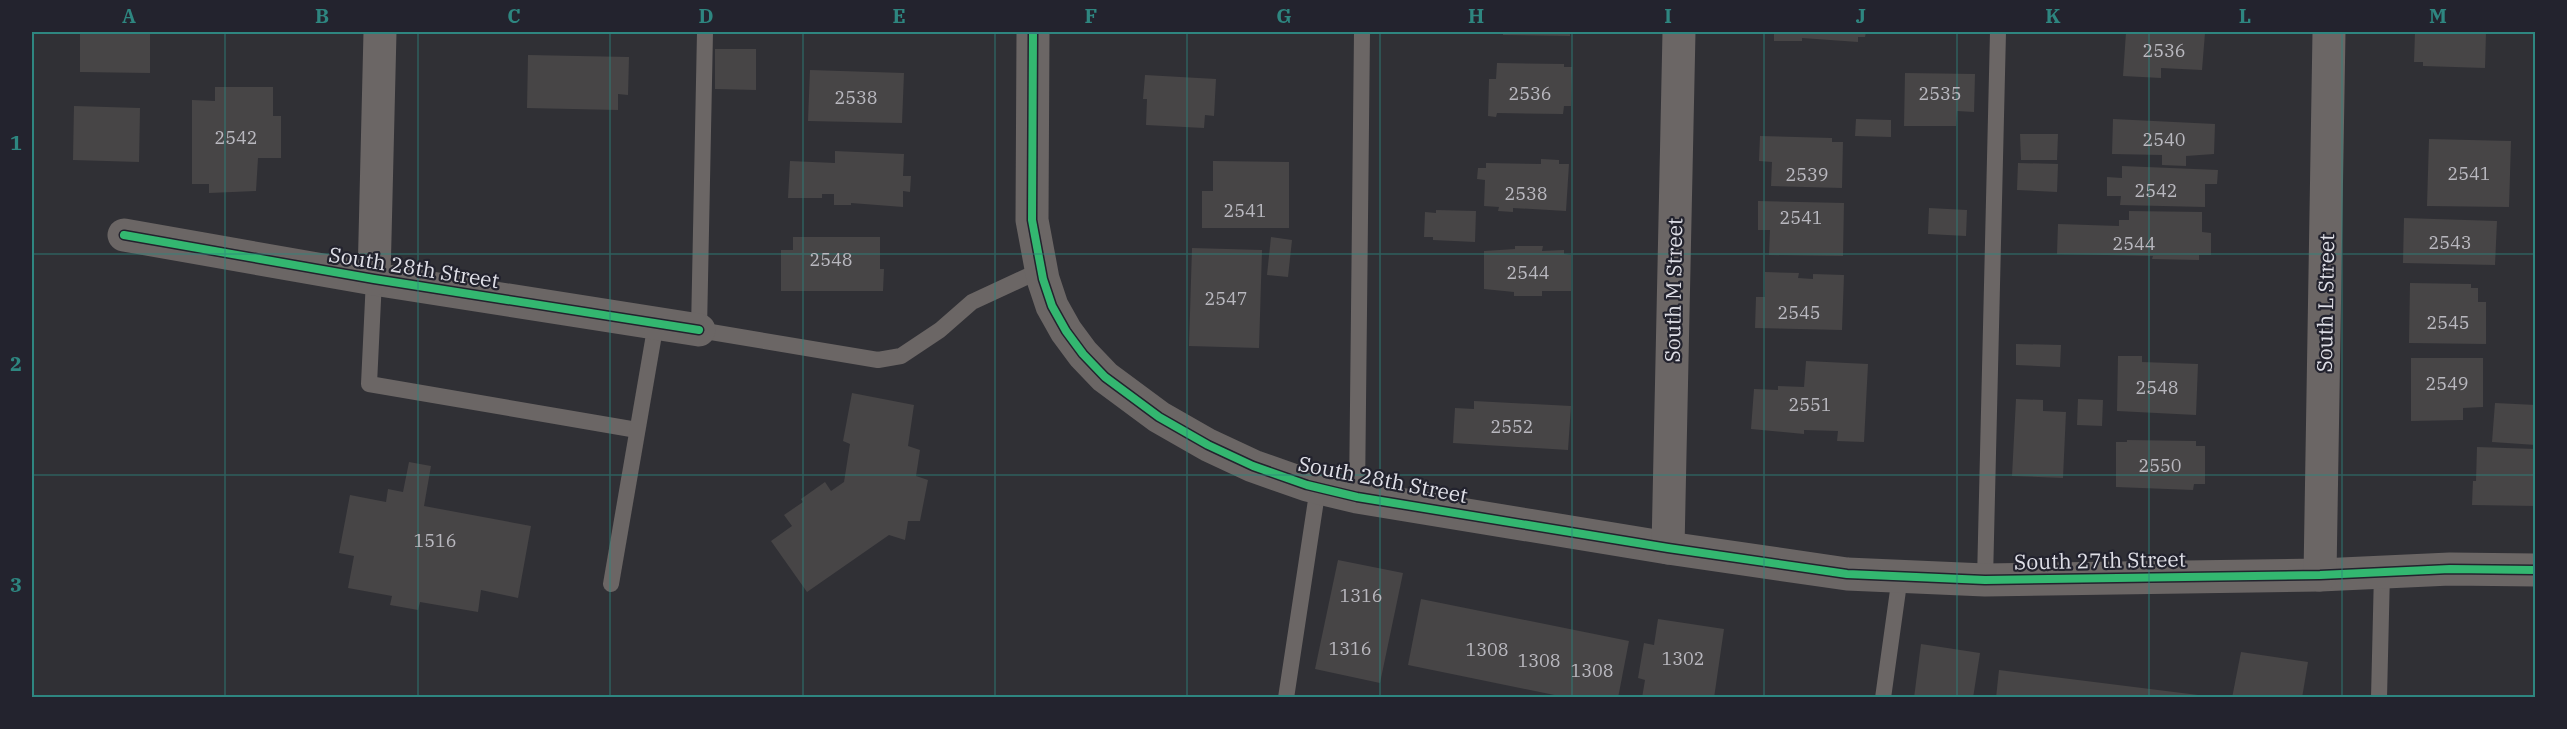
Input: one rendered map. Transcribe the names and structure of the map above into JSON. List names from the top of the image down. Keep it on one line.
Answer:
{"streets":{"street":["South 28th Street","South M Street","South L Street","South 27th Street"]},"crossings":[["South 28th Street","South M Street"],["South 28th Street","South 27th Street"],["South M Street","South 27th Street"],["South L Street","South 27th Street"]],"house_numbers":["2536","2536","2535","2538","2542","2540","2541","2539","2542","2538","2541","2541","2543","2544","2548","2544","2547","2545","2545","2549","2548","2551","2552","2550","1516","1316","1316","1308","1302","1308","1308"],"grid":{"columns":["A","B","C","D","E","F","G","H","I","J","K","L","M"],"rows":["1","2","3"]}}
